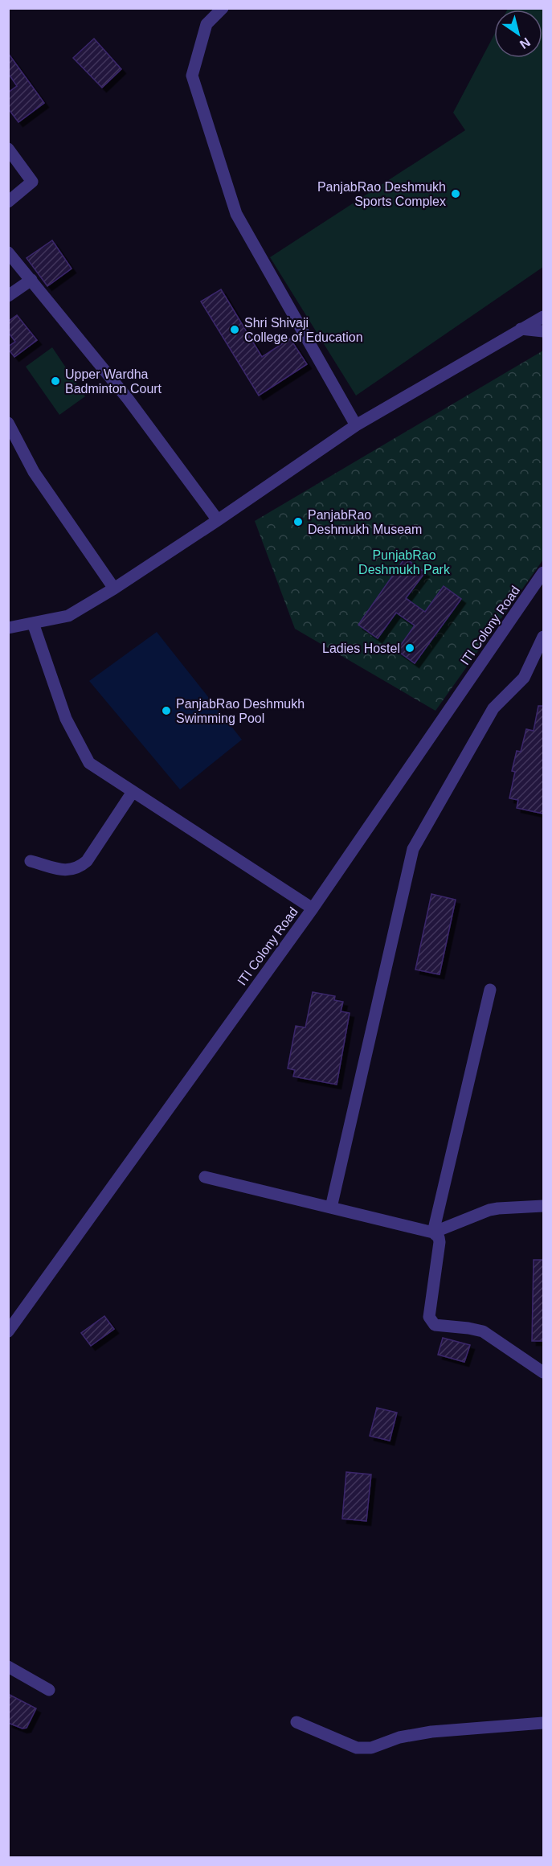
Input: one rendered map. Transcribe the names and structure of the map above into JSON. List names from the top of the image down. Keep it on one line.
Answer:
{"streets":{"street":["ITI Colony Road"]},"parks":["PunjabRao Deshmukh Park"],"places":["PanjabRao Deshmukh Sports Complex","Shri Shivaji College of Education","Upper Wardha Badminton Court","PanjabRao Deshmukh Museam","Ladies Hostel","PanjabRao Deshmukh Swimming Pool"],"north":"bottom right"}
